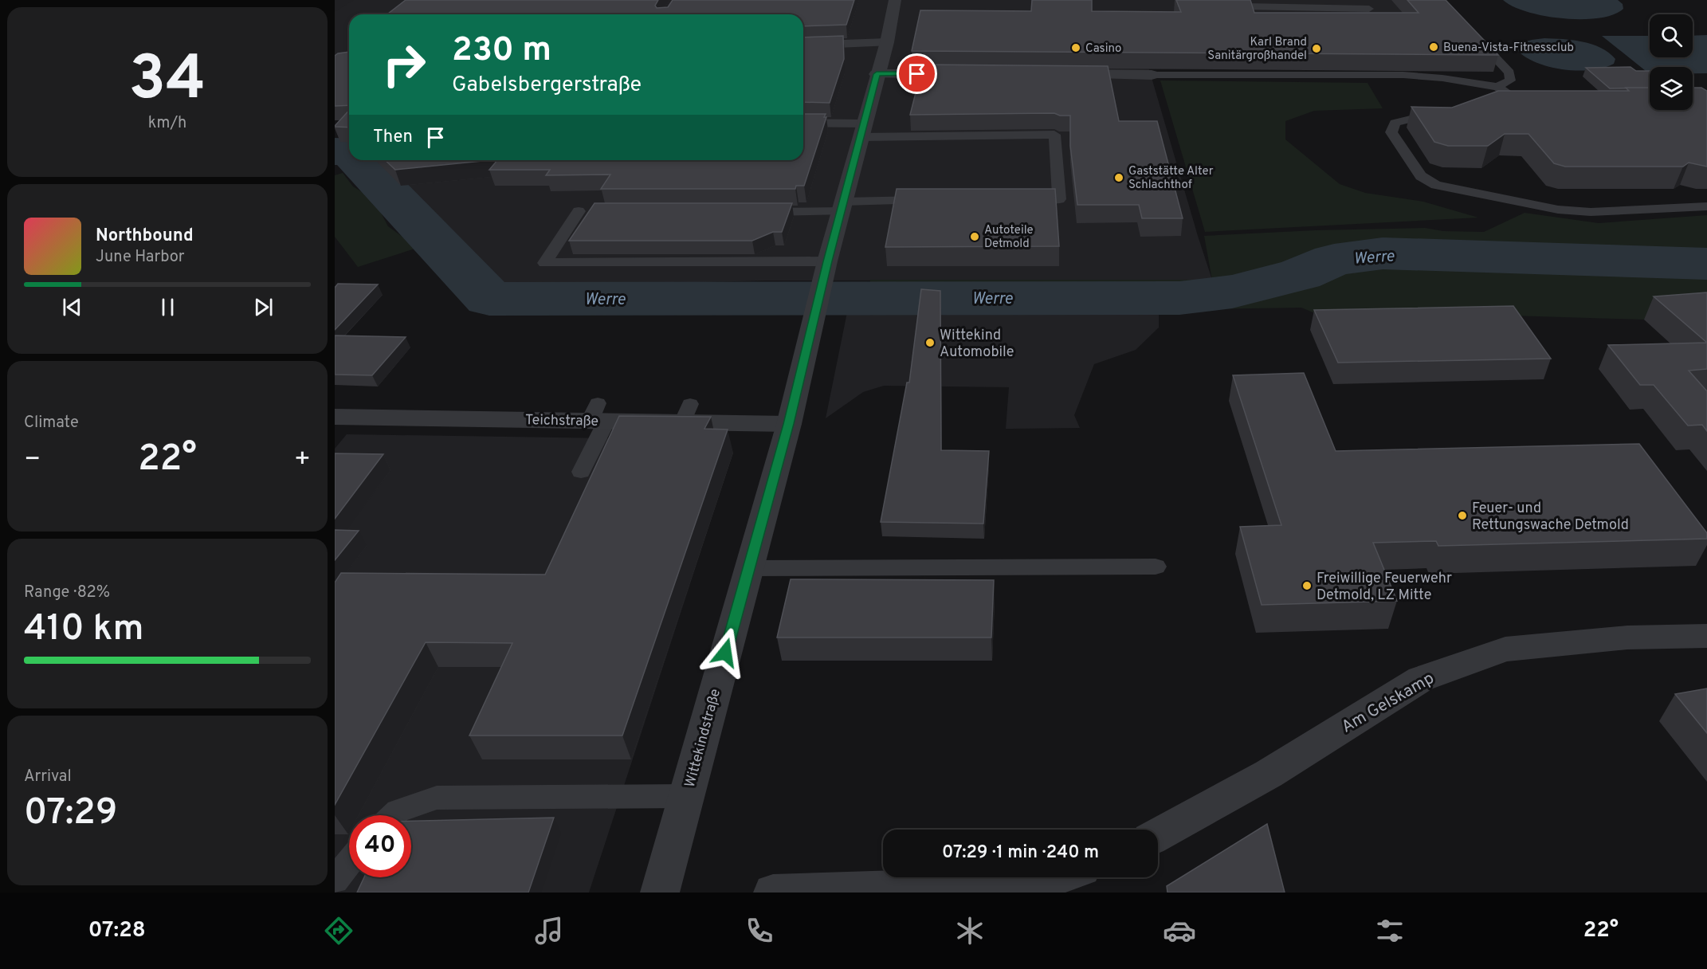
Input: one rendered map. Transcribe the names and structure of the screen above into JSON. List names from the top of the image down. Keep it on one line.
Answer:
{"streets":{"street":["Teichstraße","Am Gelskamp","Wittekindstraße"]},"crossings":[["Teichstraße","Wittekindstraße"]],"water":["Werre"],"places":["Buena-Vista-Fitnessclub","Casino","Karl Brand Sanitärgroßhandel","Gaststätte Alter Schlachthof","Autoteile Detmold","Wittekind Automobile","Feuer- und Rettungswache Detmold","Freiwillige Feuerwehr Detmold, LZ Mitte"],"page":{"tile":[["34","km/h"],"Climate",["Range · 82%","410 km"],["Arrival","07:29"]],"turn":["230 m","Gabelsbergerstraße"],"then":"Then","song":["Northbound","June Harbor"],"heat":["−","22°","+"],"limit":"40","trip":"07:29 · 1 min · 240 m","tabs":["07:28","22°"]}}
